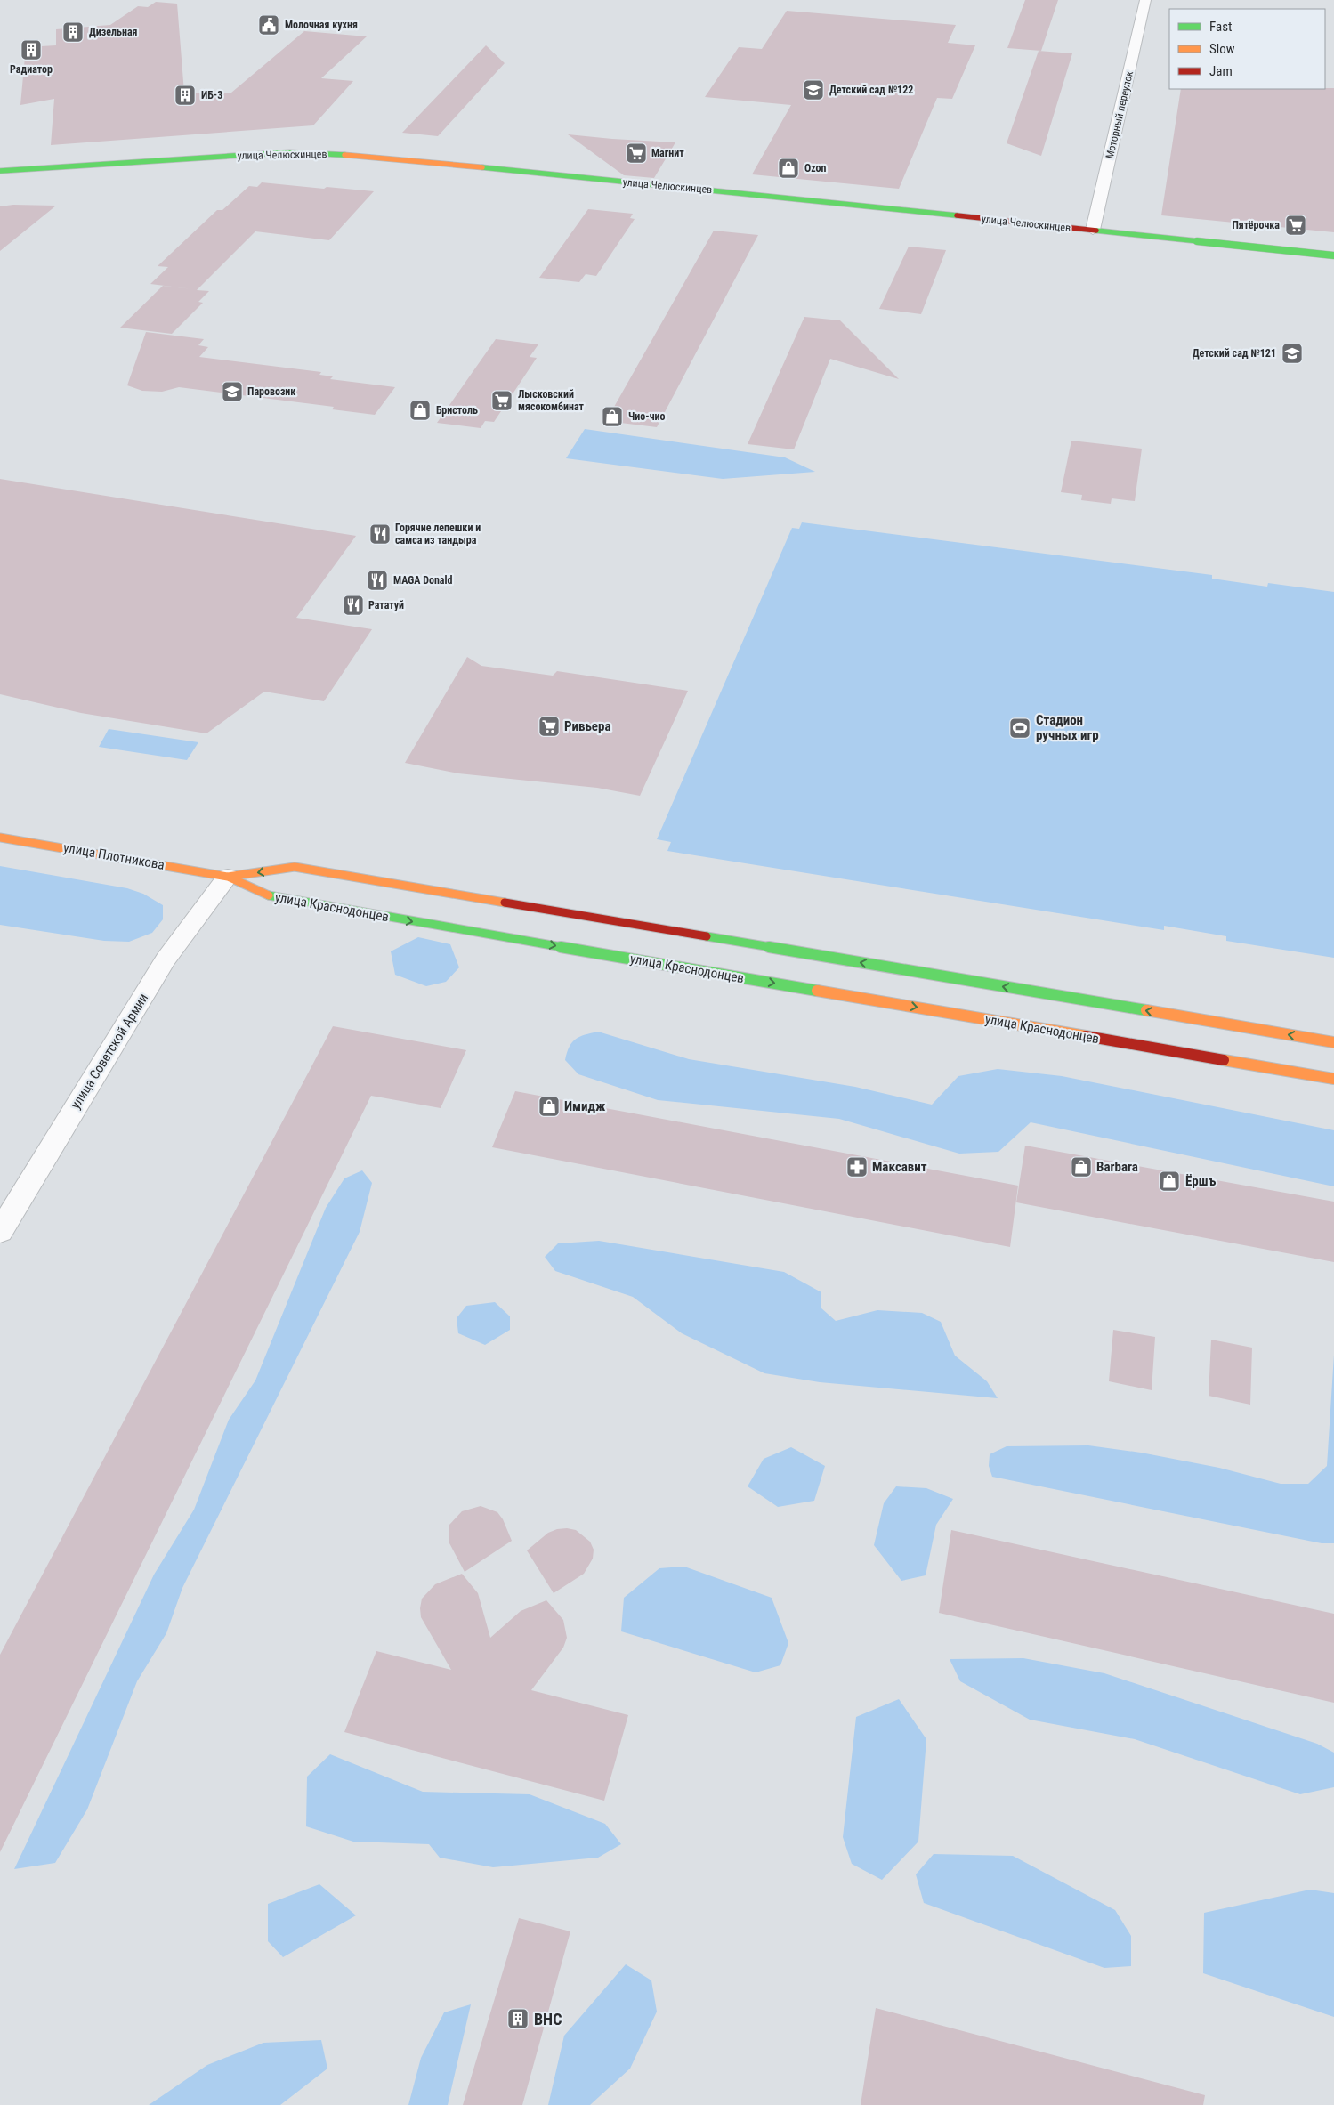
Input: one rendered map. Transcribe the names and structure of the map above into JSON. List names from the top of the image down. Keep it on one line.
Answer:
{"streets":{"main road":["улица Челюскинцев","улица Плотникова","улица Краснодонцев"],"street":["Моторный переулок","улица Советской Армии"]},"crossings":[["Моторный переулок","улица Челюскинцев"],["улица Плотникова","улица Краснодонцев"],["улица Плотникова","улица Советской Армии"],["улица Краснодонцев","улица Советской Армии"]],"places":{"public building":["Молочная кухня"],"building":["Дизельная","Радиатор","ИБ-3","ВНС"],"school or university":["Детский сад №122","Детский сад №121","Паровозик"],"supermarket":["Магнит","Пятёрочка","Лысковский мясокомбинат","Ривьера"],"shop":["Ozon","Бристоль","Чио-чио","Имидж","Barbara","Ёршъ"],"restaurant":["Горячие лепешки и самса из тандыра","MAGA Donald","Рататуй"],"sports":["Стадион ручных игр"],"pharmacy":["Максавит"]},"legend":["Fast","Slow","Jam"]}
